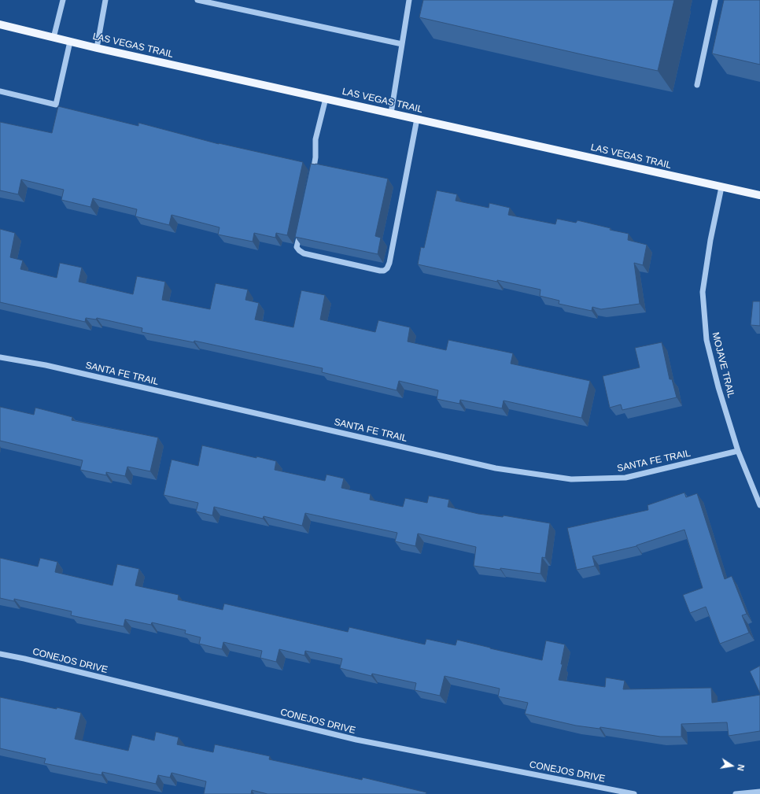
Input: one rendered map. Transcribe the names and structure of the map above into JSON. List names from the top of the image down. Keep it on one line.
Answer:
{"streets":{"main road":["LAS VEGAS TRAIL"],"street":["MOJAVE TRAIL","SANTA FE TRAIL","CONEJOS DRIVE"]},"crossings":[["LAS VEGAS TRAIL","MOJAVE TRAIL"],["MOJAVE TRAIL","SANTA FE TRAIL"]],"north":"right"}
